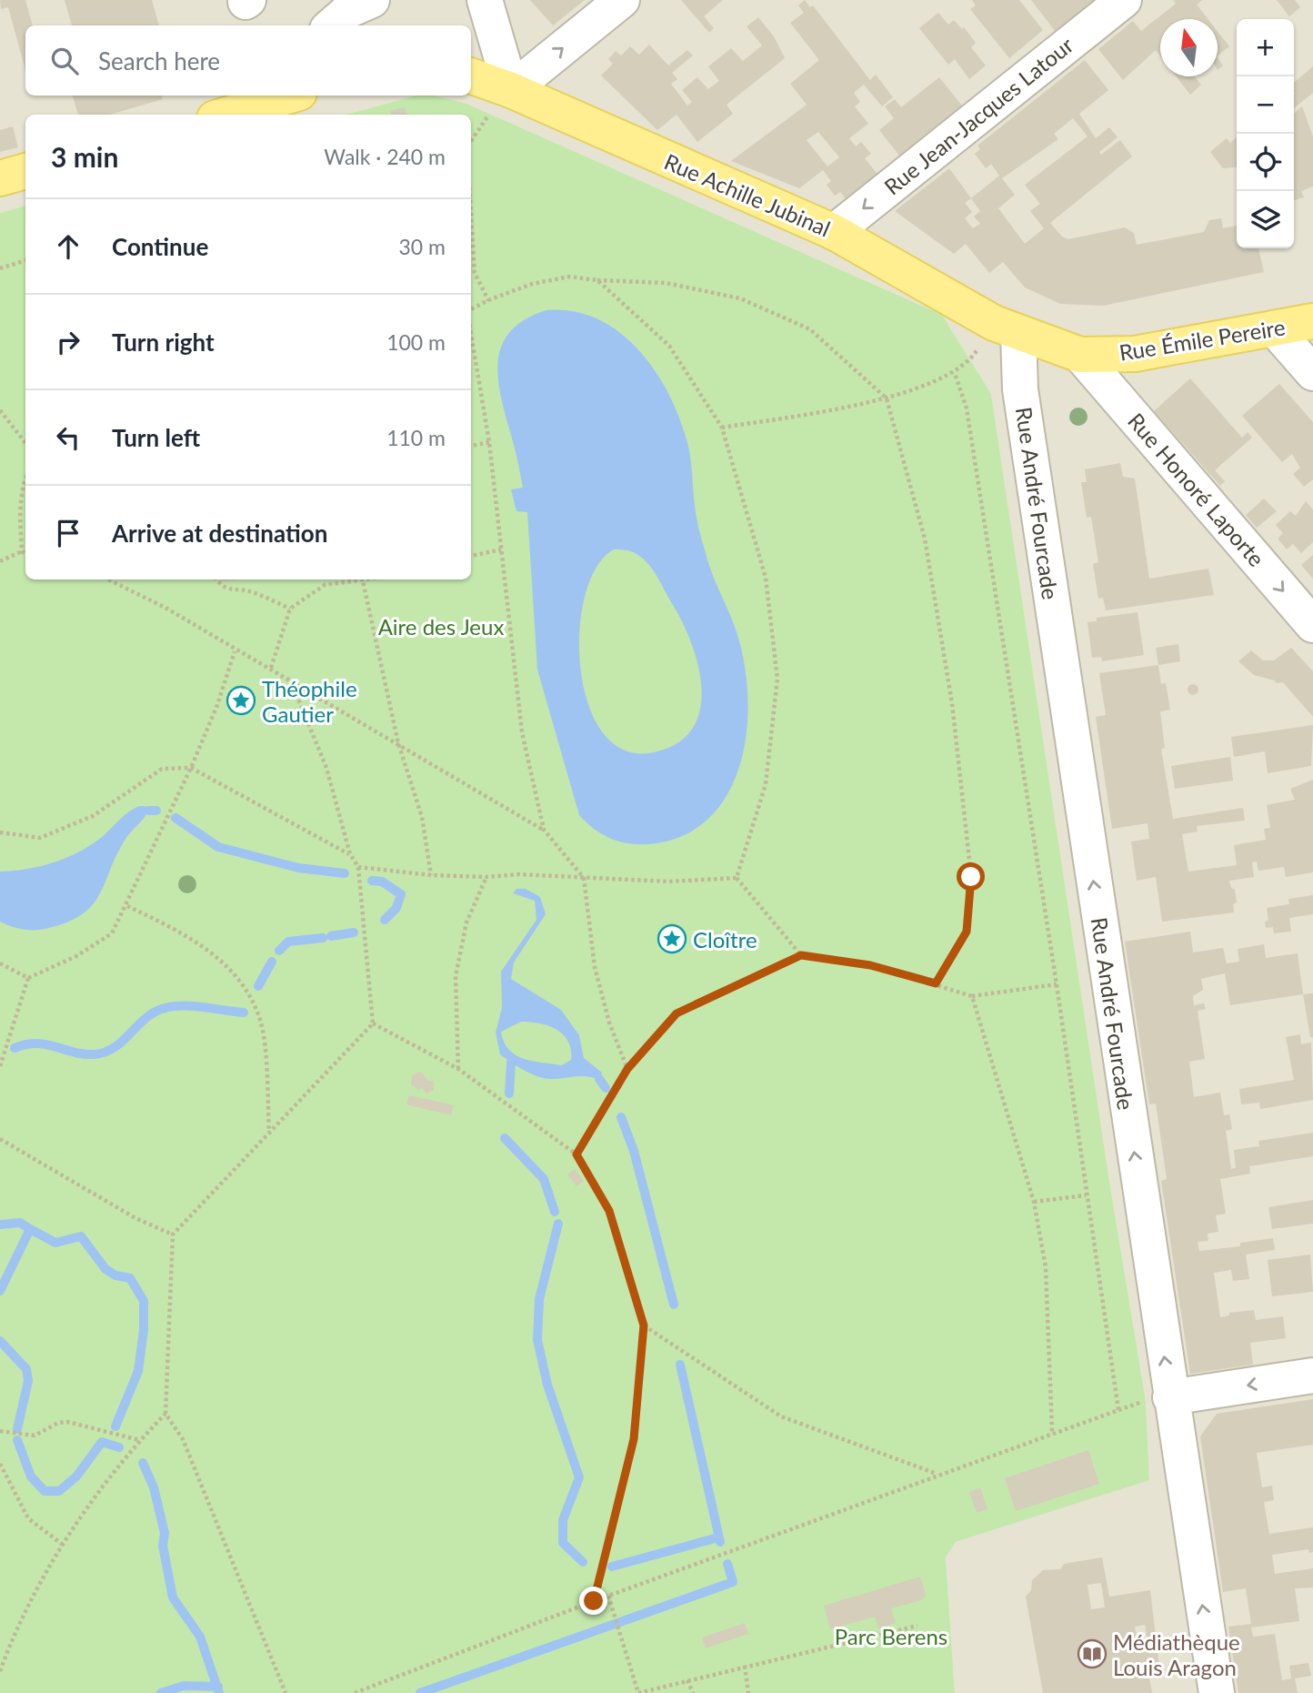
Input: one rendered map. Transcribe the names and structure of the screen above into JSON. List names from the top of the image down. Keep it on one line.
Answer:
{"streets":{"main road":["Rue Achille Jubinal","Rue Émile Pereire"],"street":["Rue Jean-Jacques Latour","Rue Honoré Laporte","Rue André Fourcade"]},"crossings":[["Rue Jean-Jacques Latour","Rue Achille Jubinal"],["Rue Achille Jubinal","Rue Émile Pereire"],["Rue Achille Jubinal","Rue André Fourcade"],["Rue Émile Pereire","Rue Honoré Laporte"],["Rue Émile Pereire","Rue André Fourcade"]],"one_way":["Rue Jean-Jacques Latour","Rue Honoré Laporte","Rue André Fourcade"],"parks":["Aire des Jeux","Parc Berens"],"places":{"place":["Théophile Gautier","Cloître"],"library":["Médiathèque Louis Aragon"]},"north":"top","page":{"map_buttons":["+","−"],"search":"Search here","heading":["3 min","Walk · 240 m"],"list":[["Continue","30 m"],["Turn right","100 m"],["Turn left","110 m"],"Arrive at destination"]}}
